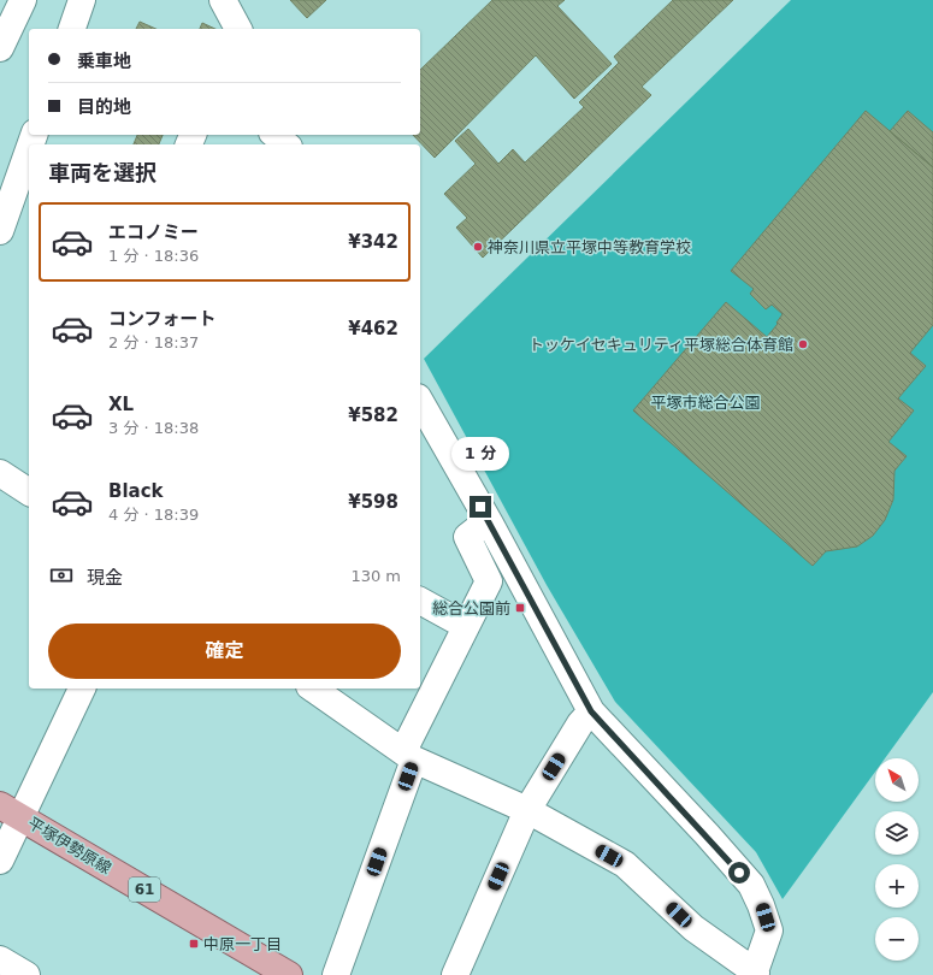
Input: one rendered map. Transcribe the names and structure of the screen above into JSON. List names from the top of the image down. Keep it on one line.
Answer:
{"streets":{"main road":["平塚伊勢原線","61"]},"parks":["平塚市総合公園"],"places":{"other":["神奈川県立平塚中等教育学校","トッケイセキュリティ平塚総合体育館"],"transit":["総合公園前","中原一丁目"]},"north":"top left","page":{"banner":["乗車地","目的地"],"heading":"車両を選択","list":[{"name":"エコノミー","note":"1 分 · 18:36","value":"¥342"},{"name":"コンフォート","note":"2 分 · 18:37","value":"¥462"},{"name":"XL","note":"3 分 · 18:38","value":"¥582"},{"name":"Black","note":"4 分 · 18:39","value":"¥598"}],"bubble":"1 分","pay":["現金","130 m"],"buttons":"確定","map_buttons":["+","−"]}}
